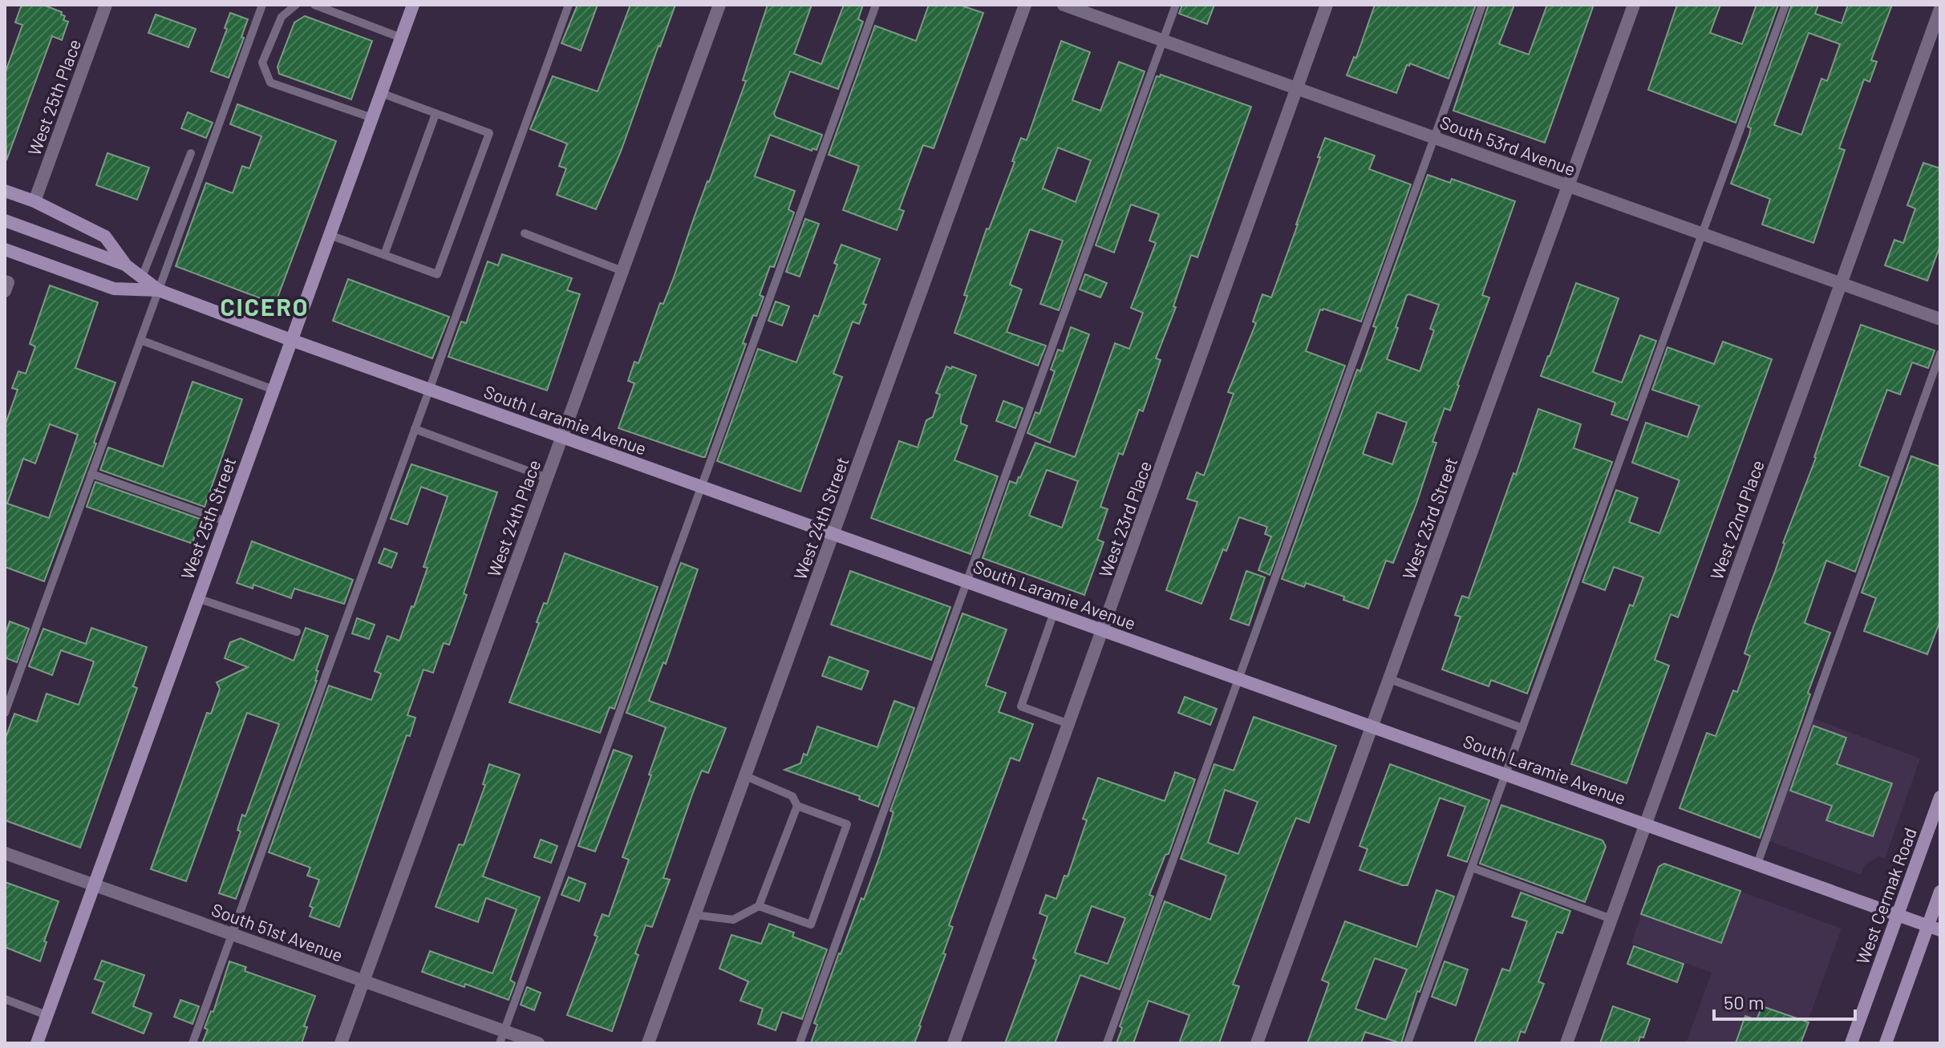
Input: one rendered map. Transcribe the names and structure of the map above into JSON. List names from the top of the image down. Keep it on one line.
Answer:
{"streets":{"main road":["South Laramie Avenue","West 25th Street","West Cermak Road"],"street":["West 25th Place","South 53rd Avenue","West 24th Place","West 24th Street","West 23rd Street","West 23rd Place","West 22nd Place","South 51st Avenue"]},"crossings":[["South 53rd Avenue","West 23rd Street"],["South 53rd Avenue","West 23rd Place"],["South 53rd Avenue","West 22nd Place"],["South Laramie Avenue","West 25th Street"],["South Laramie Avenue","West 24th Place"],["South Laramie Avenue","West 24th Street"],["South Laramie Avenue","West 23rd Street"],["South Laramie Avenue","West 23rd Place"],["South Laramie Avenue","West 22nd Place"],["South Laramie Avenue","West Cermak Road"],["West 25th Street","South 51st Avenue"],["West 24th Place","South 51st Avenue"]],"districts":["CICERO"],"scale_bar":"50 m"}
